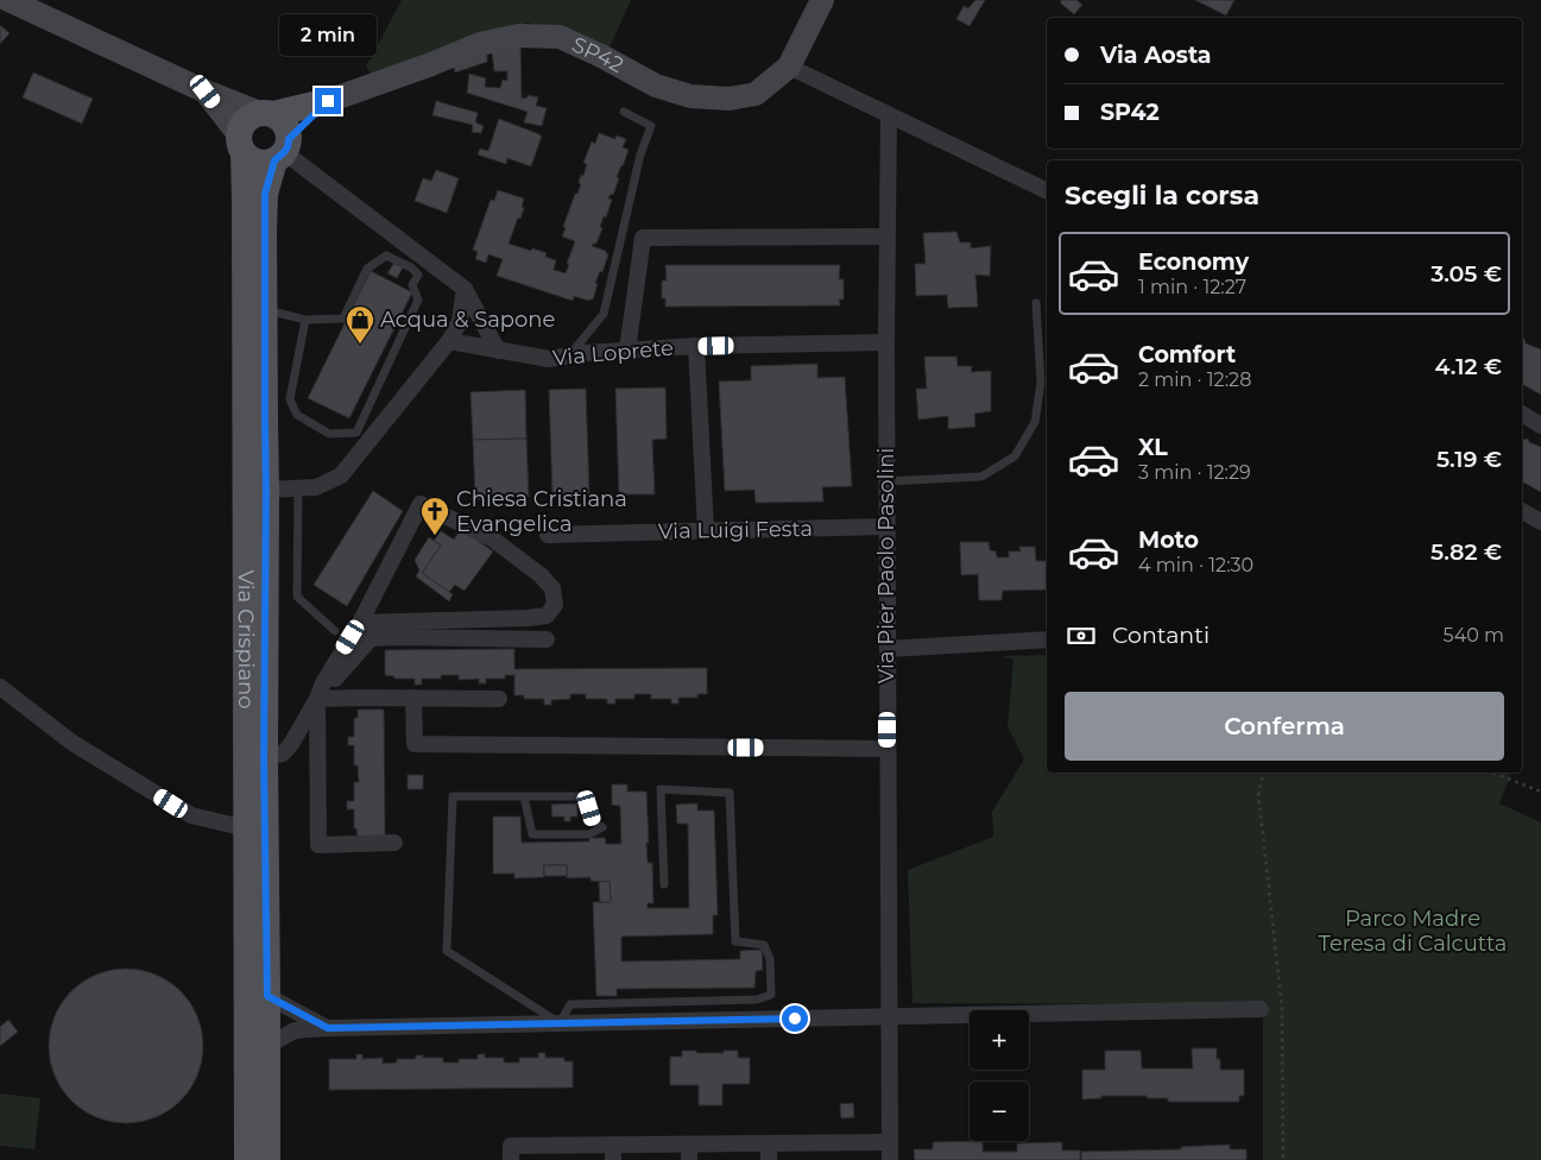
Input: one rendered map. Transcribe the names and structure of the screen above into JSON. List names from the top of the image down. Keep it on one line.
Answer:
{"streets":{"main road":["SP42","Via Crispiano"],"street":["Via Loprete","Via Luigi Festa","Via Pier Paolo Pasolini"]},"crossings":[["SP42","Via Crispiano"],["Via Loprete","Via Pier Paolo Pasolini"],["Via Luigi Festa","Via Pier Paolo Pasolini"]],"parks":["Parco Madre Teresa di Calcutta"],"places":{"shop":["Acqua & Sapone"],"church":["Chiesa Cristiana Evangelica"]},"page":{"bubble":"2 min","banner":["Via Aosta","SP42"],"heading":"Scegli la corsa","list":[{"name":"Economy","note":"1 min · 12:27","value":"3.05 €"},{"name":"Comfort","note":"2 min · 12:28","value":"4.12 €"},{"name":"XL","note":"3 min · 12:29","value":"5.19 €"},{"name":"Moto","note":"4 min · 12:30","value":"5.82 €"}],"pay":["Contanti","540 m"],"buttons":"Conferma","map_buttons":["+","−"]}}
